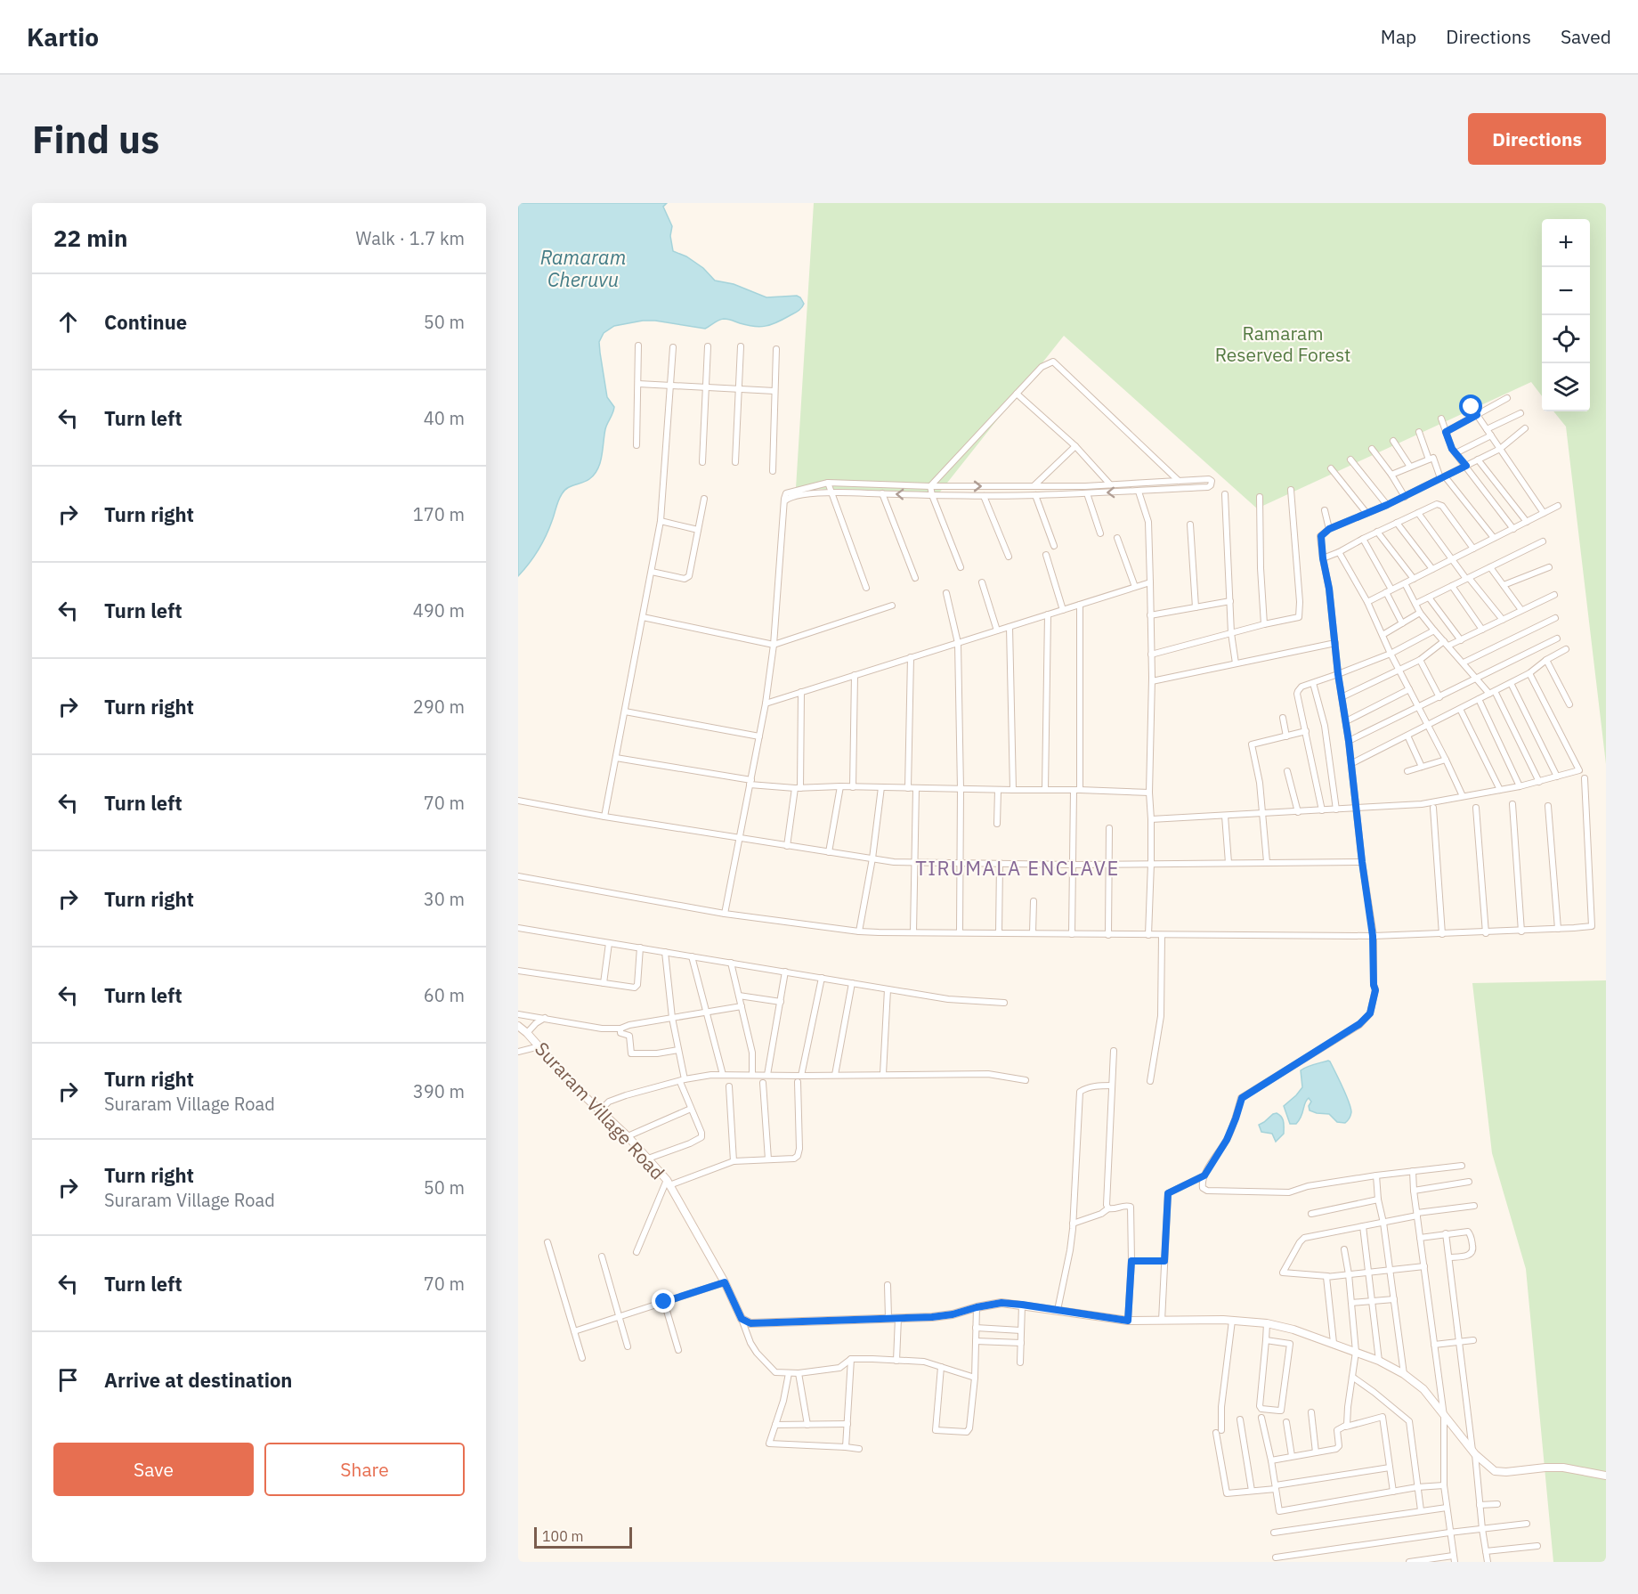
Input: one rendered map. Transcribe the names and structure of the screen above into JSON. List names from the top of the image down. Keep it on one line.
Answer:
{"streets":{"main road":["Suraram Village Road"]},"districts":["TIRUMALA ENCLAVE"],"water":["Ramaram Cheruvu"],"parks":["Ramaram Reserved Forest"],"scale_bar":"100 m","page":{"header":"Kartio","nav":["Map","Directions","Saved"],"buttons":["Directions",["Save","Share"]],"title":"Find us","heading":["22 min","Walk · 1.7 km"],"map_buttons":["+","−"],"list":[["Continue","50 m"],["Turn left","40 m"],["Turn right","170 m"],["Turn left","490 m"],["Turn right","290 m"],["Turn left","70 m"],["Turn right","30 m"],["Turn left","60 m"],["Turn right","Suraram Village Road","390 m"],["Turn right","Suraram Village Road","50 m"],["Turn left","70 m"],"Arrive at destination"],"scale":"100 m"}}
